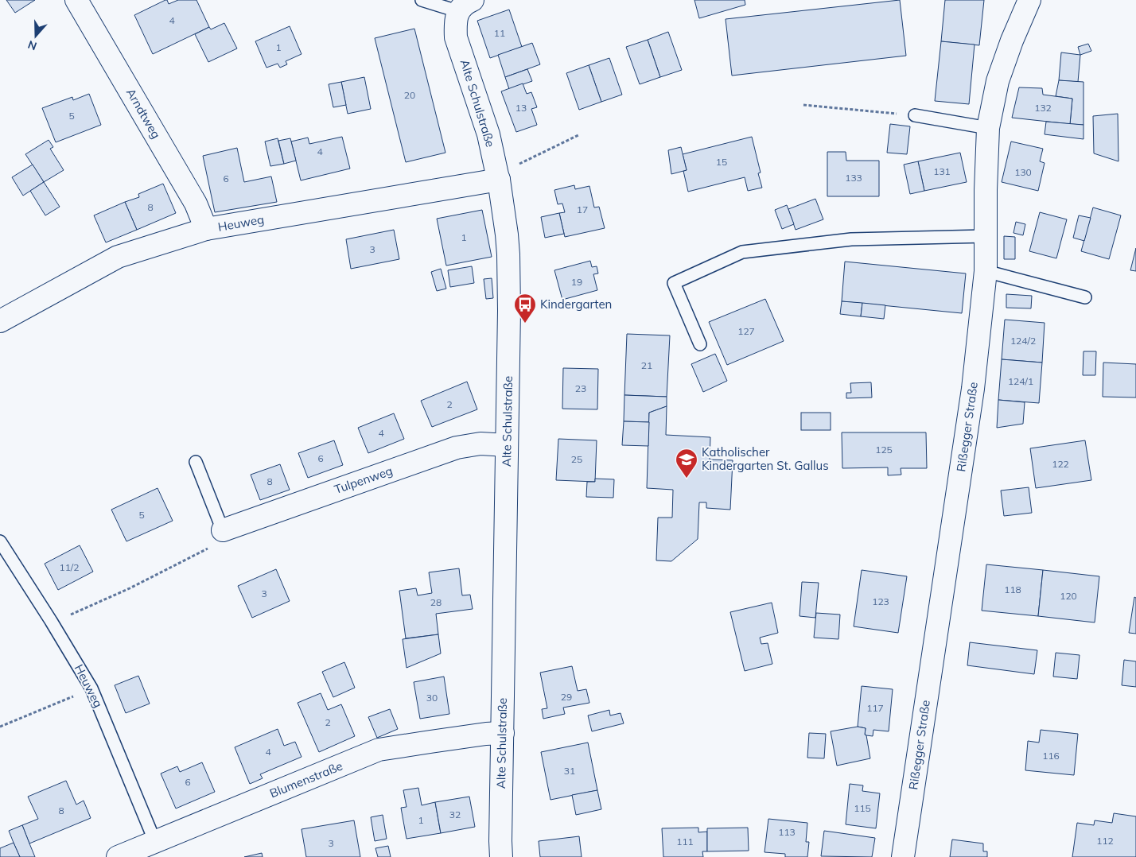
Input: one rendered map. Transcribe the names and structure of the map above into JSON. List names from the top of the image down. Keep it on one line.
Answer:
{"streets":{"street":["Alte Schulstraße","Arndtweg","Heuweg","Rißegger Straße","Tulpenweg","Blumenstraße"]},"crossings":[["Alte Schulstraße","Heuweg"],["Alte Schulstraße","Tulpenweg"],["Alte Schulstraße","Blumenstraße"],["Arndtweg","Heuweg"],["Heuweg","Blumenstraße"]],"places":{"bus stop":["Kindergarten"],"school or university":["Katholischer Kindergarten St. Gallus"]},"house_numbers":["4","11","1","20","13","132","5","4","15","131","130","133","6","8","17","1","3","19","127","124/2","21","124/1","23","2","4","125","6","25","122","8","5","11/2","118","3","120","123","28","29","30","117","2","4","116","31","6","115","8","32","1","113","112","111","3"],"north":"bottom"}
